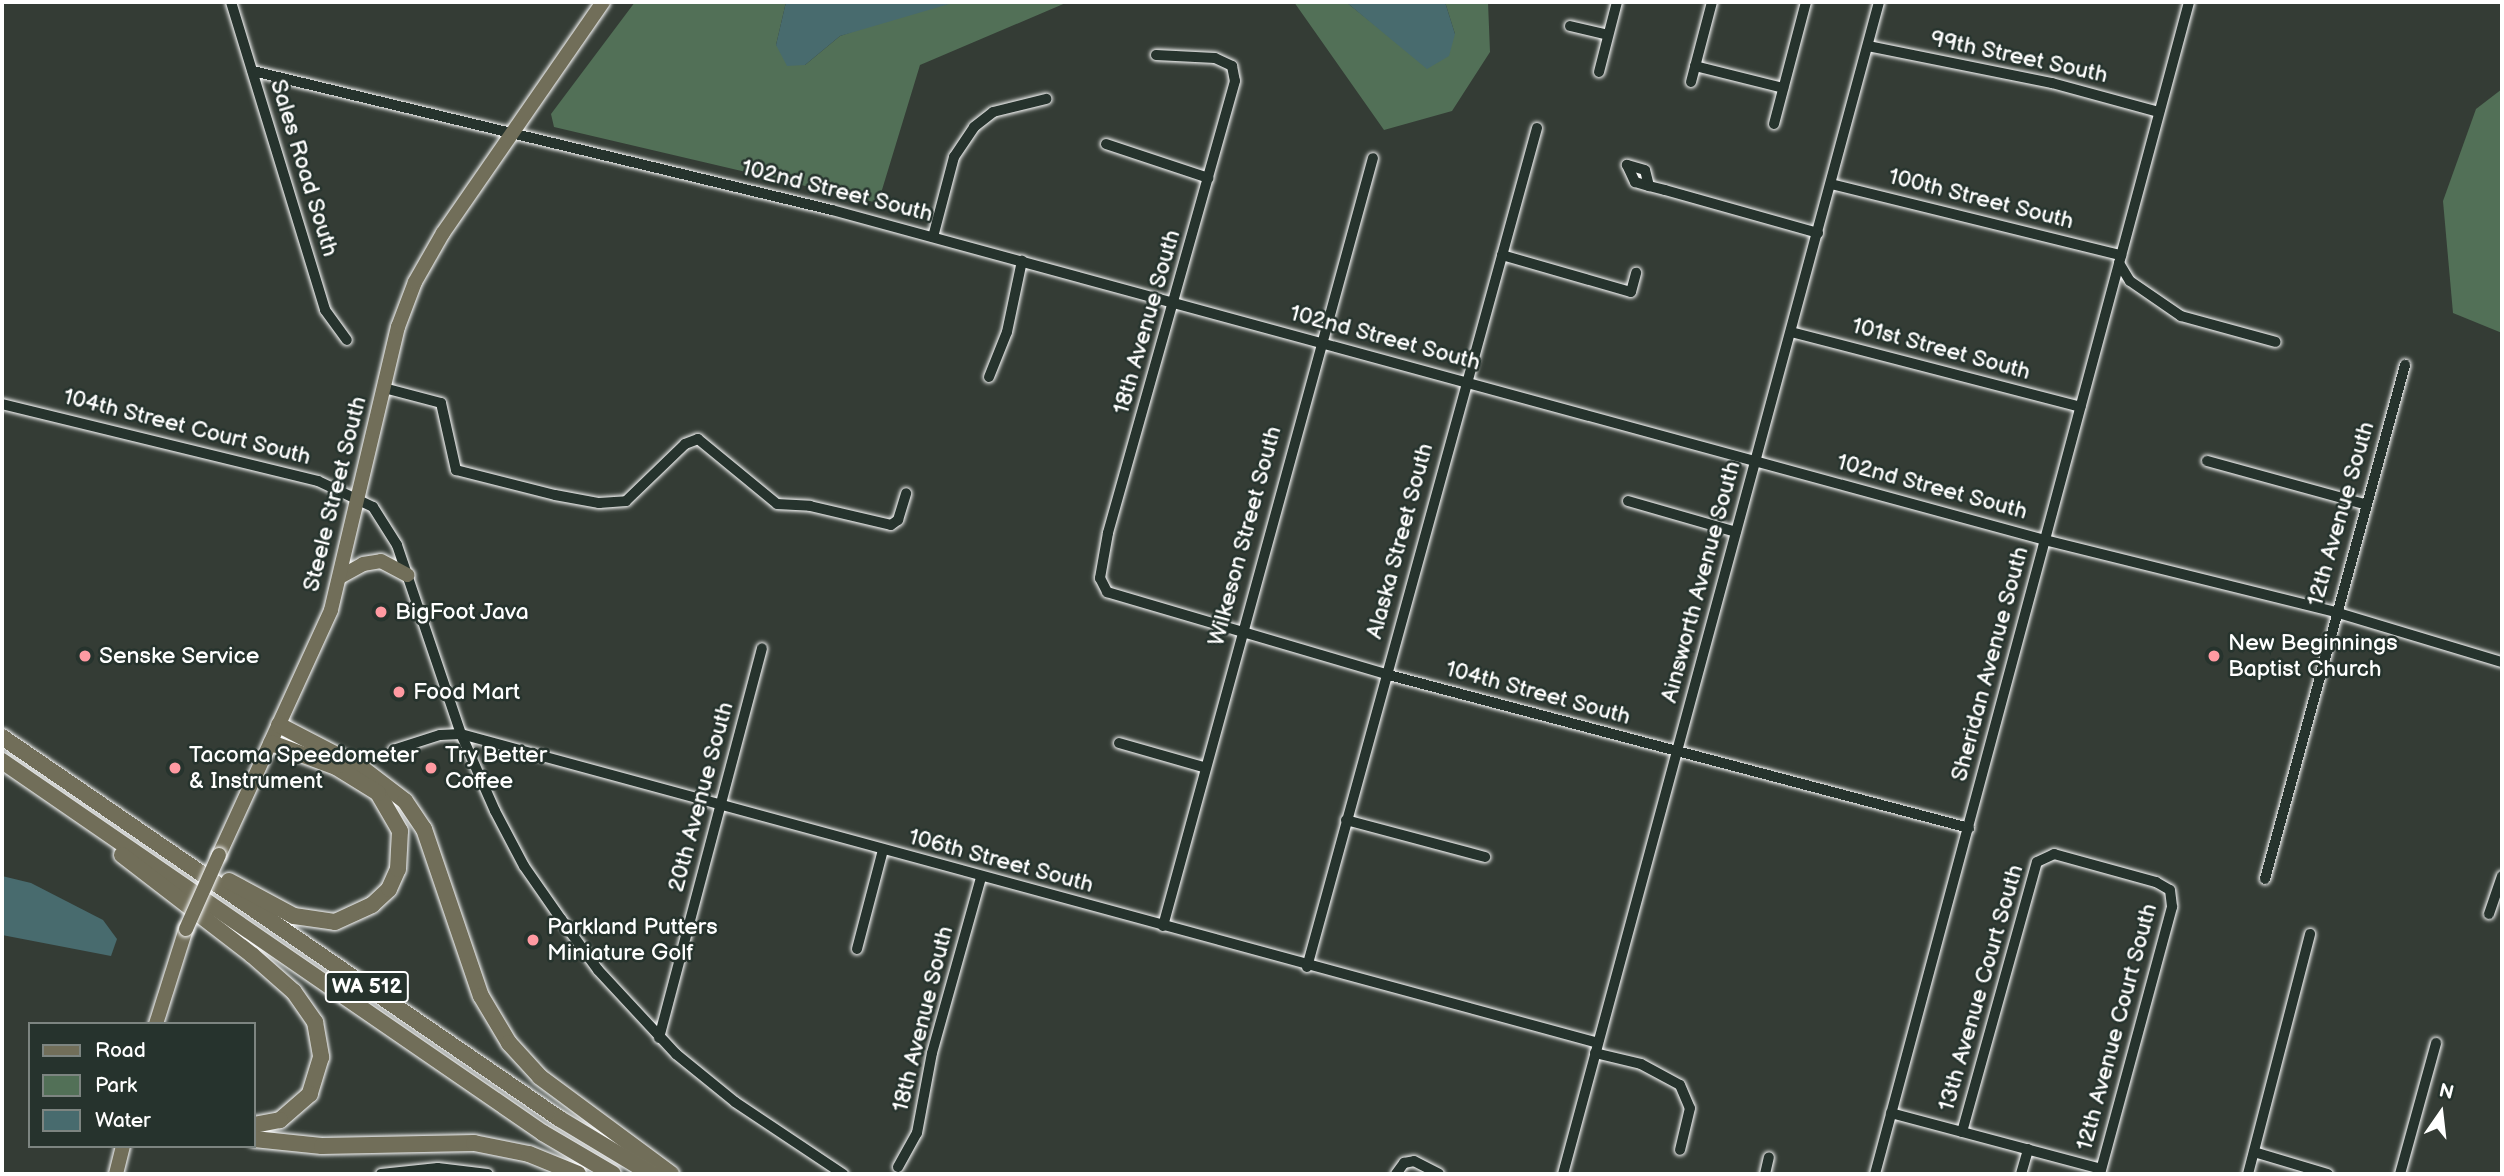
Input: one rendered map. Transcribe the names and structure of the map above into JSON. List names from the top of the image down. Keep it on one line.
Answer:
{"streets":{"highway":["WA 512"],"main road":["Steele Street South"],"street":["99th Street South","Sales Road South","102nd Street South","100th Street South","18th Avenue South","101st Street South","104th Street Court South","12th Avenue South","Wilkeson Street South","Alaska Street South","Ainsworth Avenue South","Sheridan Avenue South","104th Street South","20th Avenue South","106th Street South","13th Avenue Court South","12th Avenue Court South"]},"crossings":[["99th Street South","Ainsworth Avenue South"],["99th Street South","Sheridan Avenue South"],["Sales Road South","102nd Street South"],["102nd Street South","18th Avenue South"],["102nd Street South","Steele Street South"],["102nd Street South","12th Avenue South"],["102nd Street South","Wilkeson Street South"],["102nd Street South","Alaska Street South"],["102nd Street South","Ainsworth Avenue South"],["102nd Street South","Sheridan Avenue South"],["100th Street South","Ainsworth Avenue South"],["100th Street South","Sheridan Avenue South"],["18th Avenue South","104th Street South"],["18th Avenue South","106th Street South"],["101st Street South","Ainsworth Avenue South"],["101st Street South","Sheridan Avenue South"],["104th Street Court South","Steele Street South"],["Wilkeson Street South","104th Street South"],["Wilkeson Street South","106th Street South"],["Alaska Street South","104th Street South"],["Alaska Street South","106th Street South"],["Ainsworth Avenue South","104th Street South"],["Ainsworth Avenue South","106th Street South"],["Sheridan Avenue South","104th Street South"],["20th Avenue South","106th Street South"],["13th Avenue Court South","12th Avenue Court South"]],"places":["BigFoot Java","Senske Service","New Beginnings Baptist Church","Food Mart","Tacoma Speedometer & Instrument","Try Better Coffee","Parkland Putters Miniature Golf"],"legend":["Road","Park","Water"],"north":"top"}
